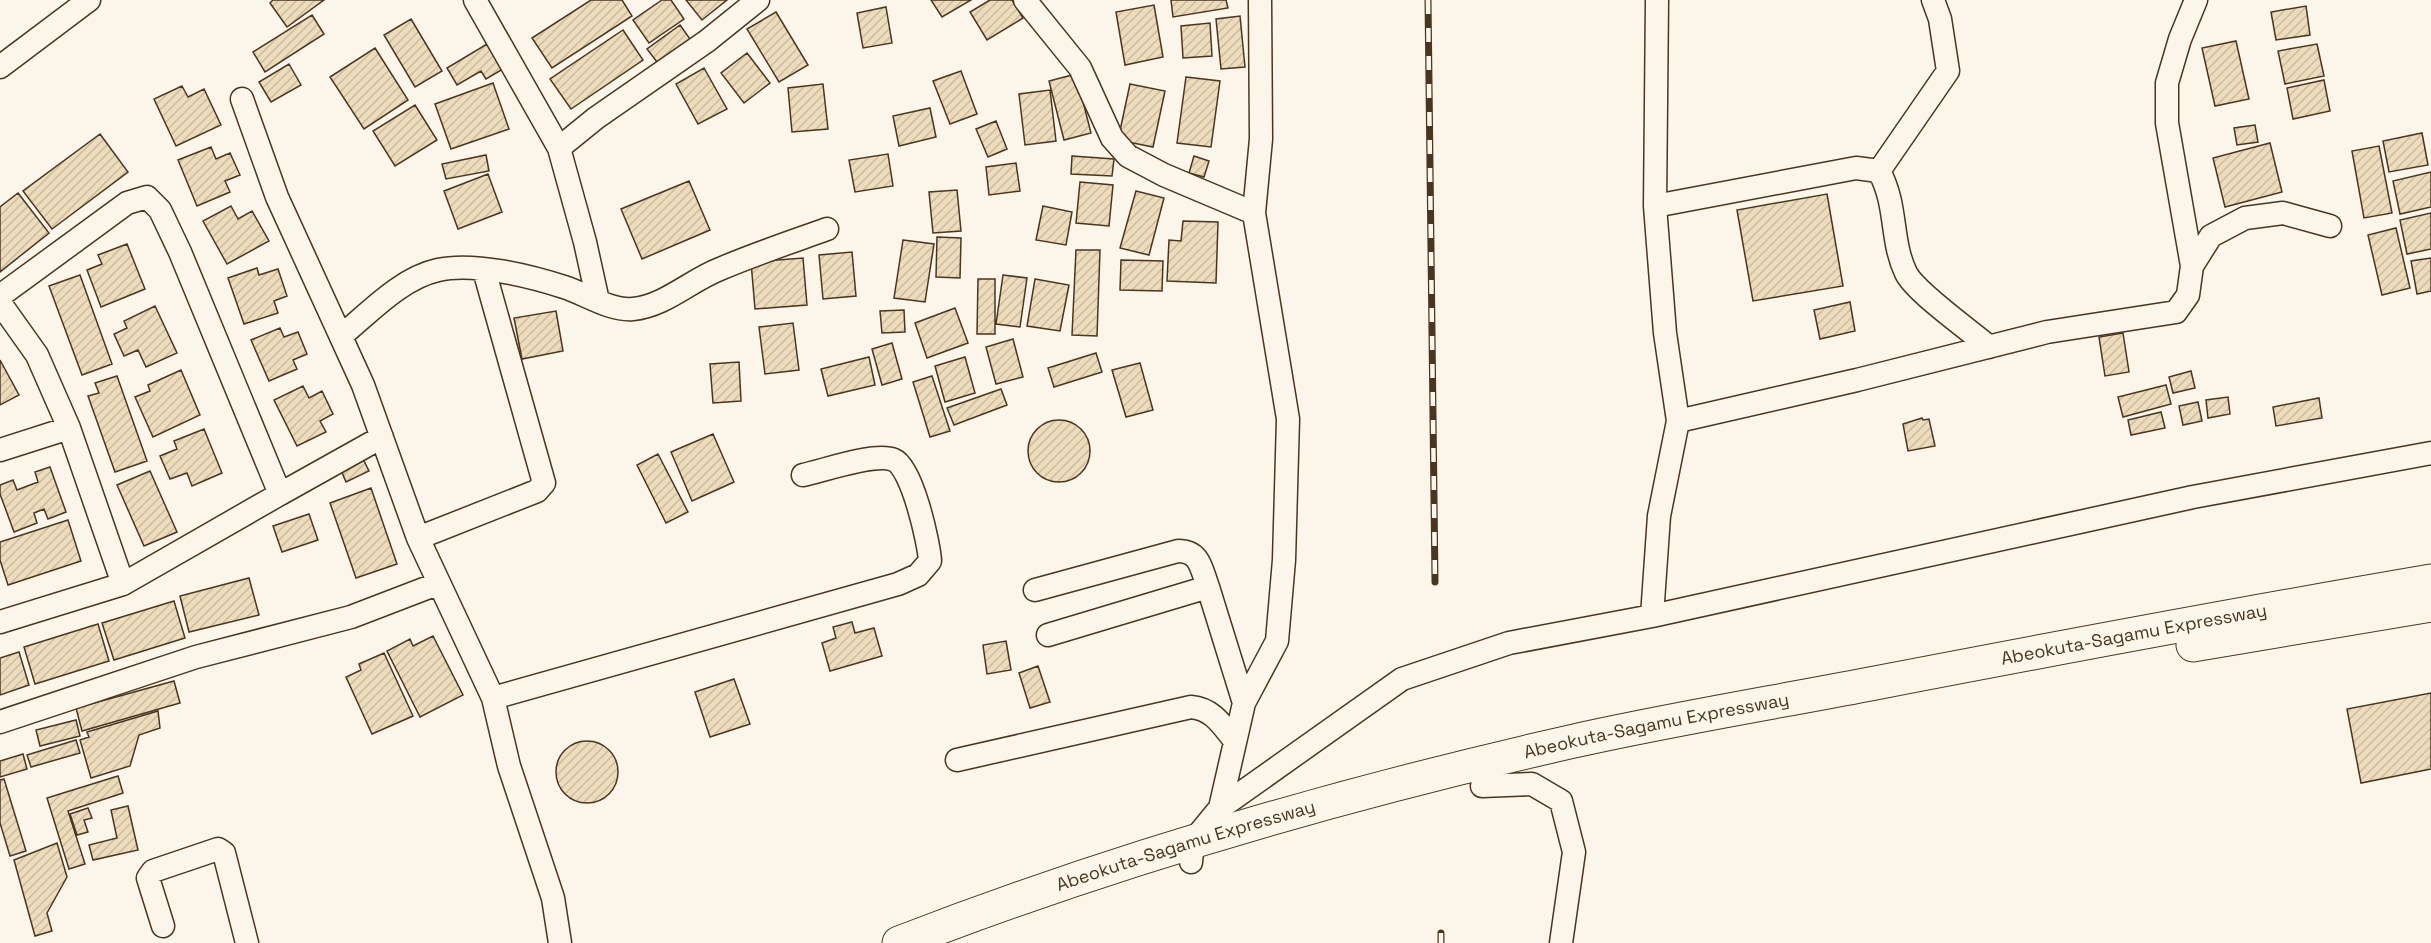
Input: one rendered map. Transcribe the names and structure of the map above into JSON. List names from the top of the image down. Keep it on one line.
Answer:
{"streets":{"highway":["Abeokuta-Sagamu Expressway"]}}
